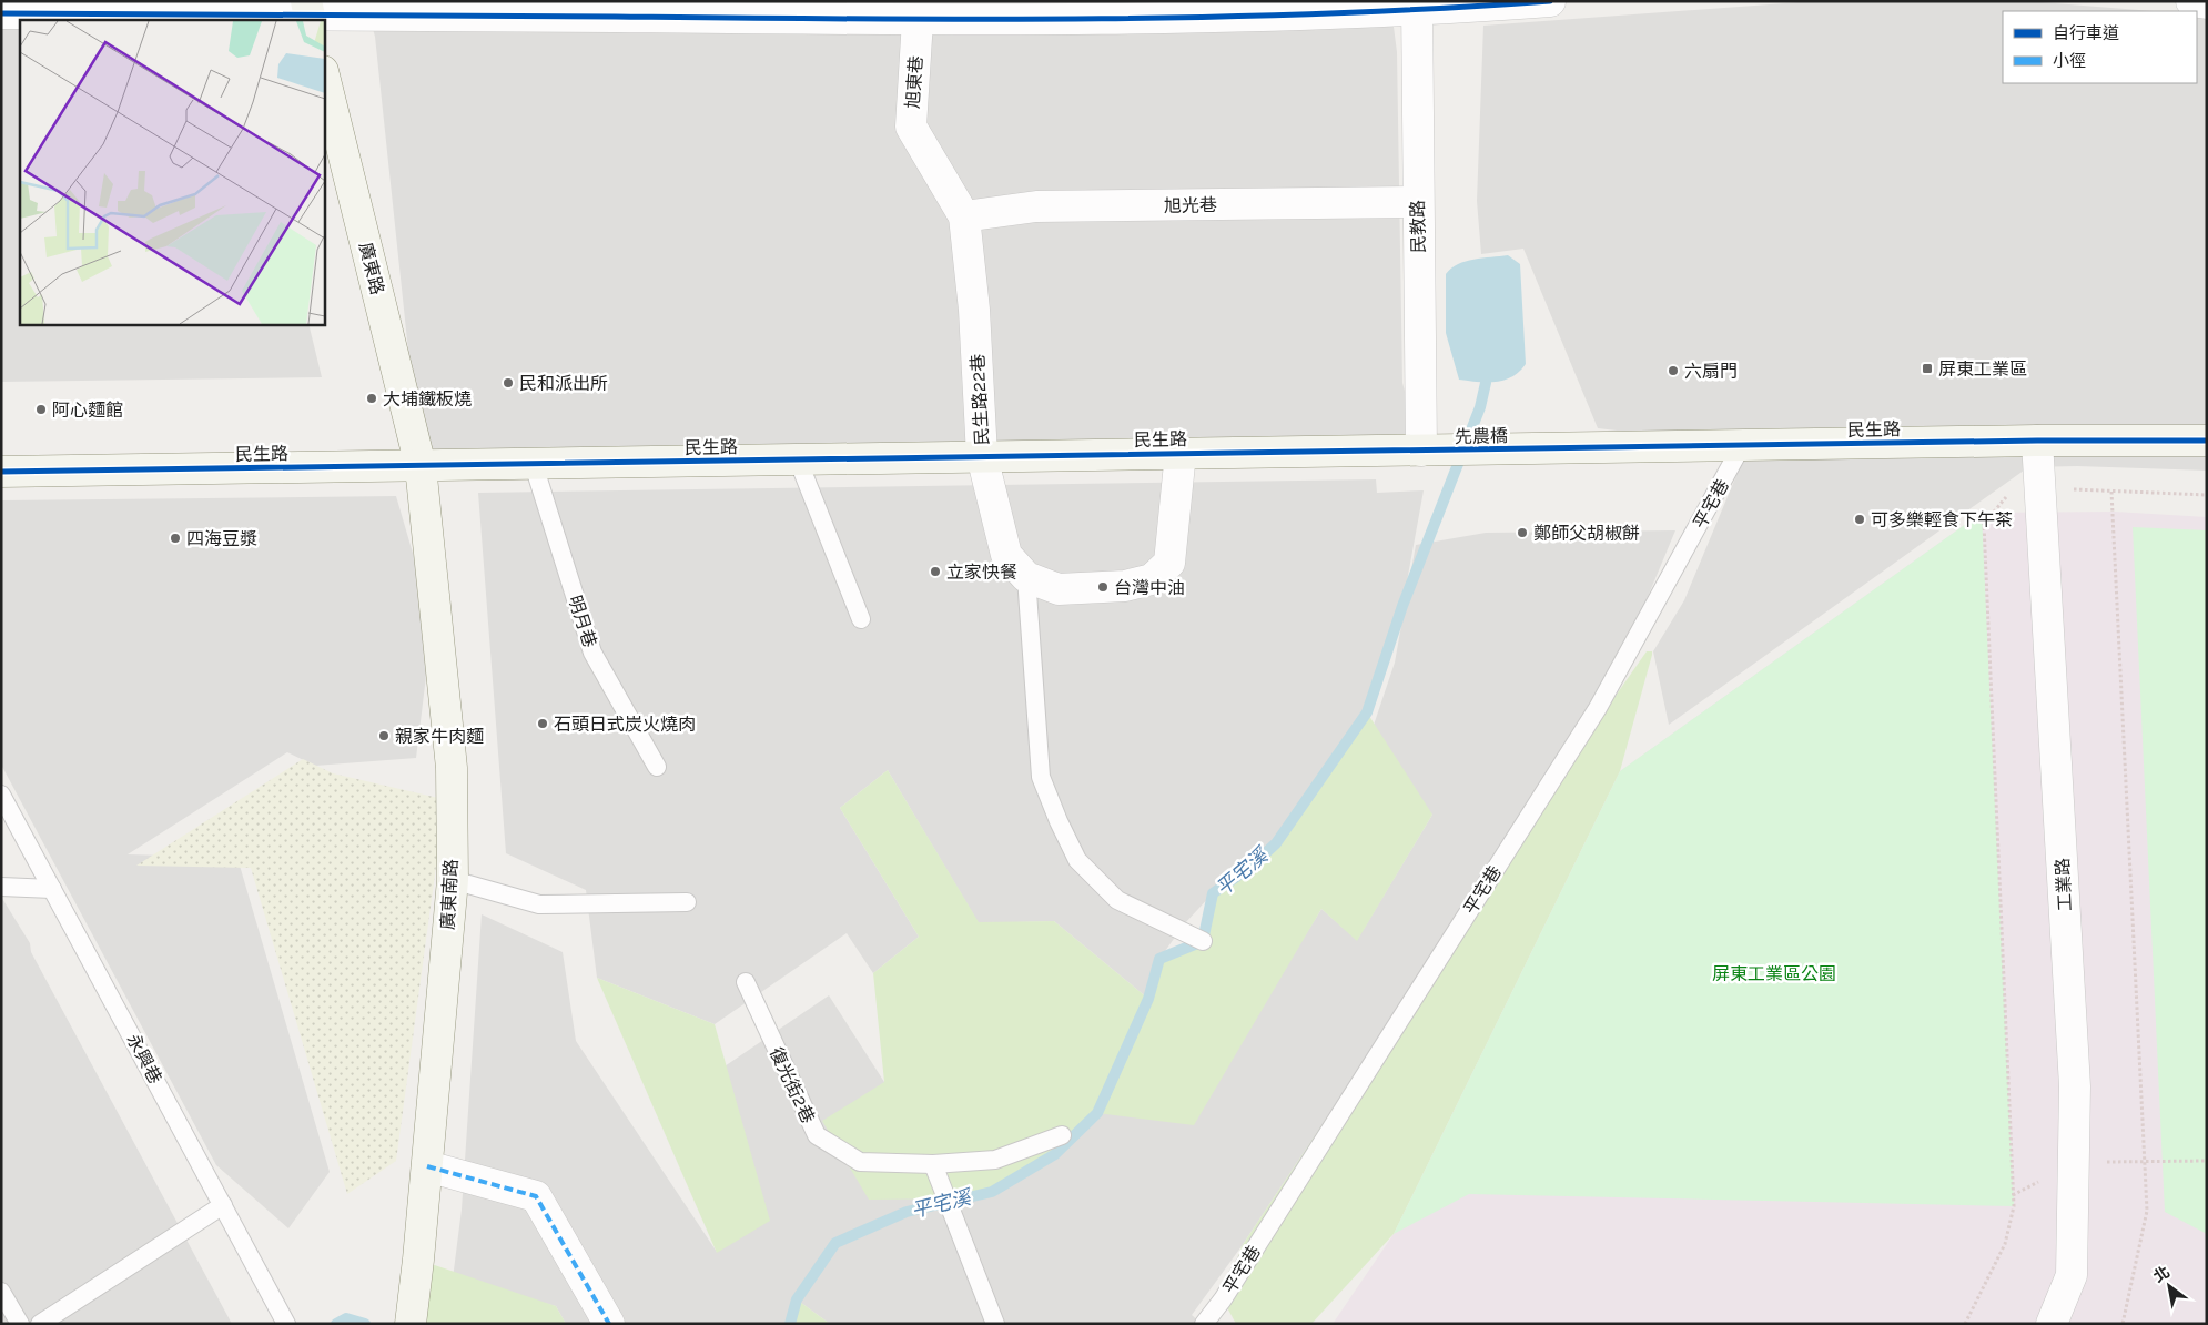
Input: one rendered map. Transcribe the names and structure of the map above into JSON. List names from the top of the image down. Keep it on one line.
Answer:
{"streets":{"street":["旭東巷","旭光巷","民教路","廣東路","民生路22巷","民生路","先農橋","工業路","廣東南路"],"lane":["平宅巷","明月巷","永興巷","復光街2巷"]},"crossings":[["旭東巷","旭光巷"],["旭東巷","民生路22巷"],["旭光巷","民教路"],["旭光巷","民生路22巷"],["民教路","民生路"],["民教路","先農橋"],["廣東路","民生路"],["廣東路","廣東南路"],["民生路22巷","民生路"],["民生路","先農橋"],["民生路","平宅巷"],["民生路","明月巷"],["民生路","工業路"],["民生路","廣東南路"]],"water":["平宅溪"],"parks":["屏東工業區公園"],"places":{"transit":["屏東工業區"],"other":["六扇門","民和派出所","大埔鐵板燒","阿心麵館","可多樂輕食下午茶","鄭師父胡椒餅","四海豆漿","立家快餐","台灣中油","石頭日式炭火燒肉","親家牛肉麵"]},"legend":["自行車道","小徑"],"north":"top left"}
